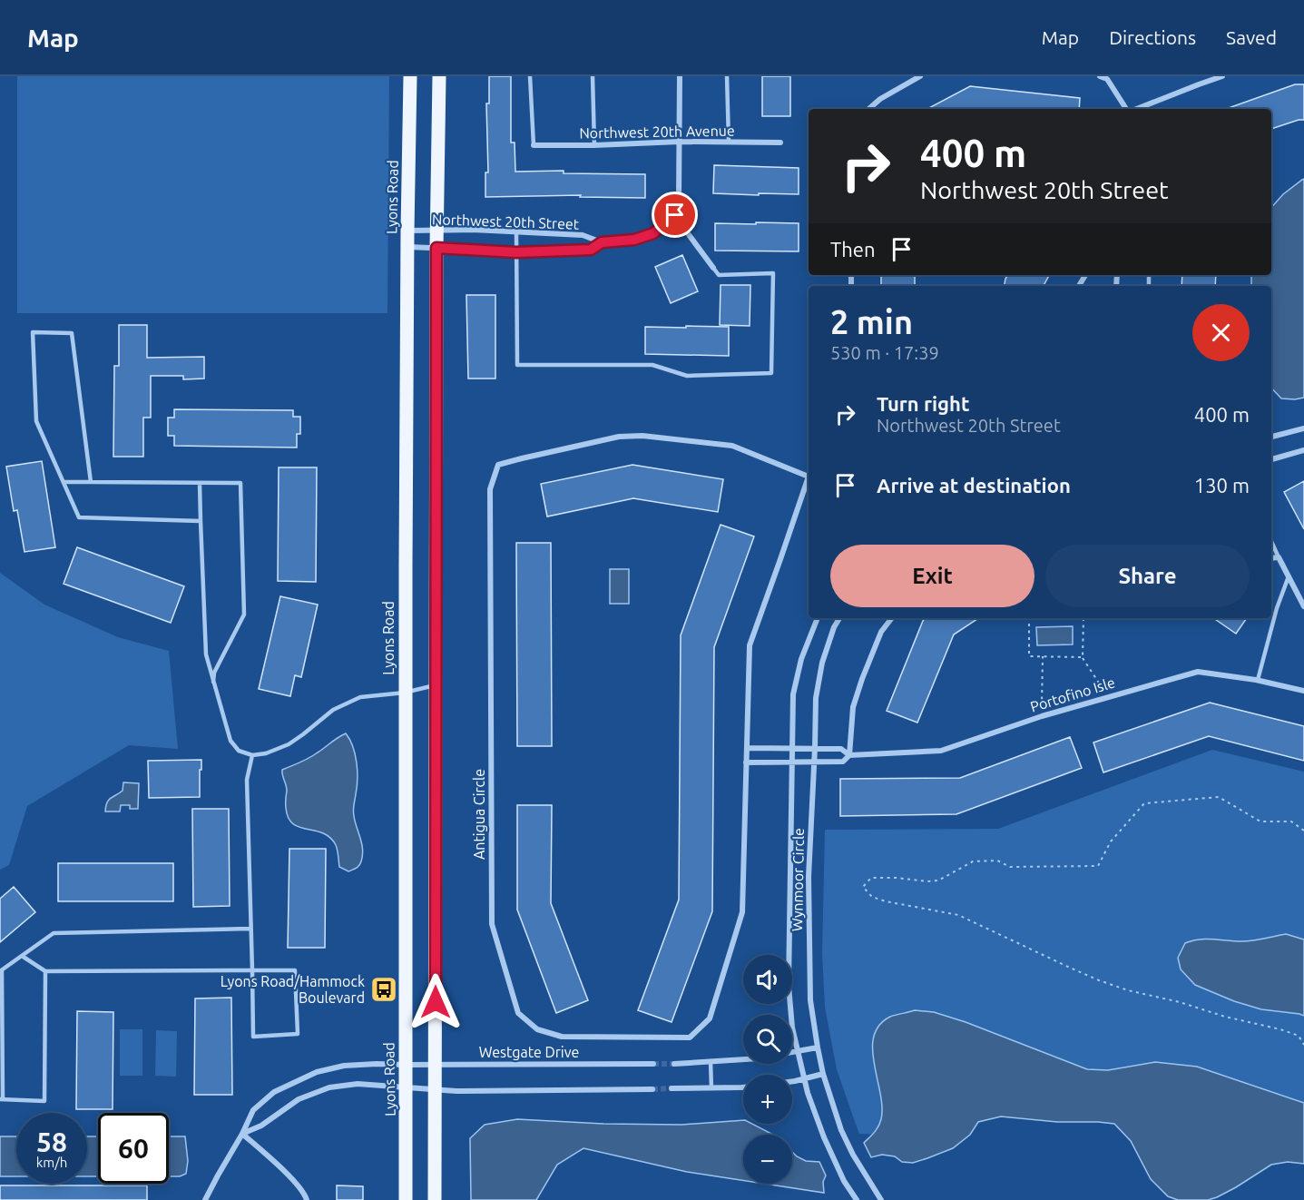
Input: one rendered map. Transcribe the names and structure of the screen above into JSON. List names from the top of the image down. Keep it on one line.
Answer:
{"streets":{"main road":["Lyons Road"],"street":["Northwest 20th Avenue","Northwest 20th Street","Portofino Isle","Antigua Circle","Wynmoor Circle","Westgate Drive"]},"crossings":[["Lyons Road","Northwest 20th Street"],["Lyons Road","Westgate Drive"],["Portofino Isle","Wynmoor Circle"]],"places":{"bus stop":["Lyons Road/Hammock Boulevard"]},"page":{"header":"Map","nav":["Map","Directions","Saved"],"turn":["400 m","Northwest 20th Street"],"then":"Then","heading":["2 min","530 m · 17:39"],"list":[{"name":"Turn right","note":"Northwest 20th Street","value":"400 m"},{"name":"Arrive at destination","value":"130 m"}],"buttons":["Exit","Share"],"map_buttons":["+","−"],"speed":"58 km/h","limit":"60"}}
